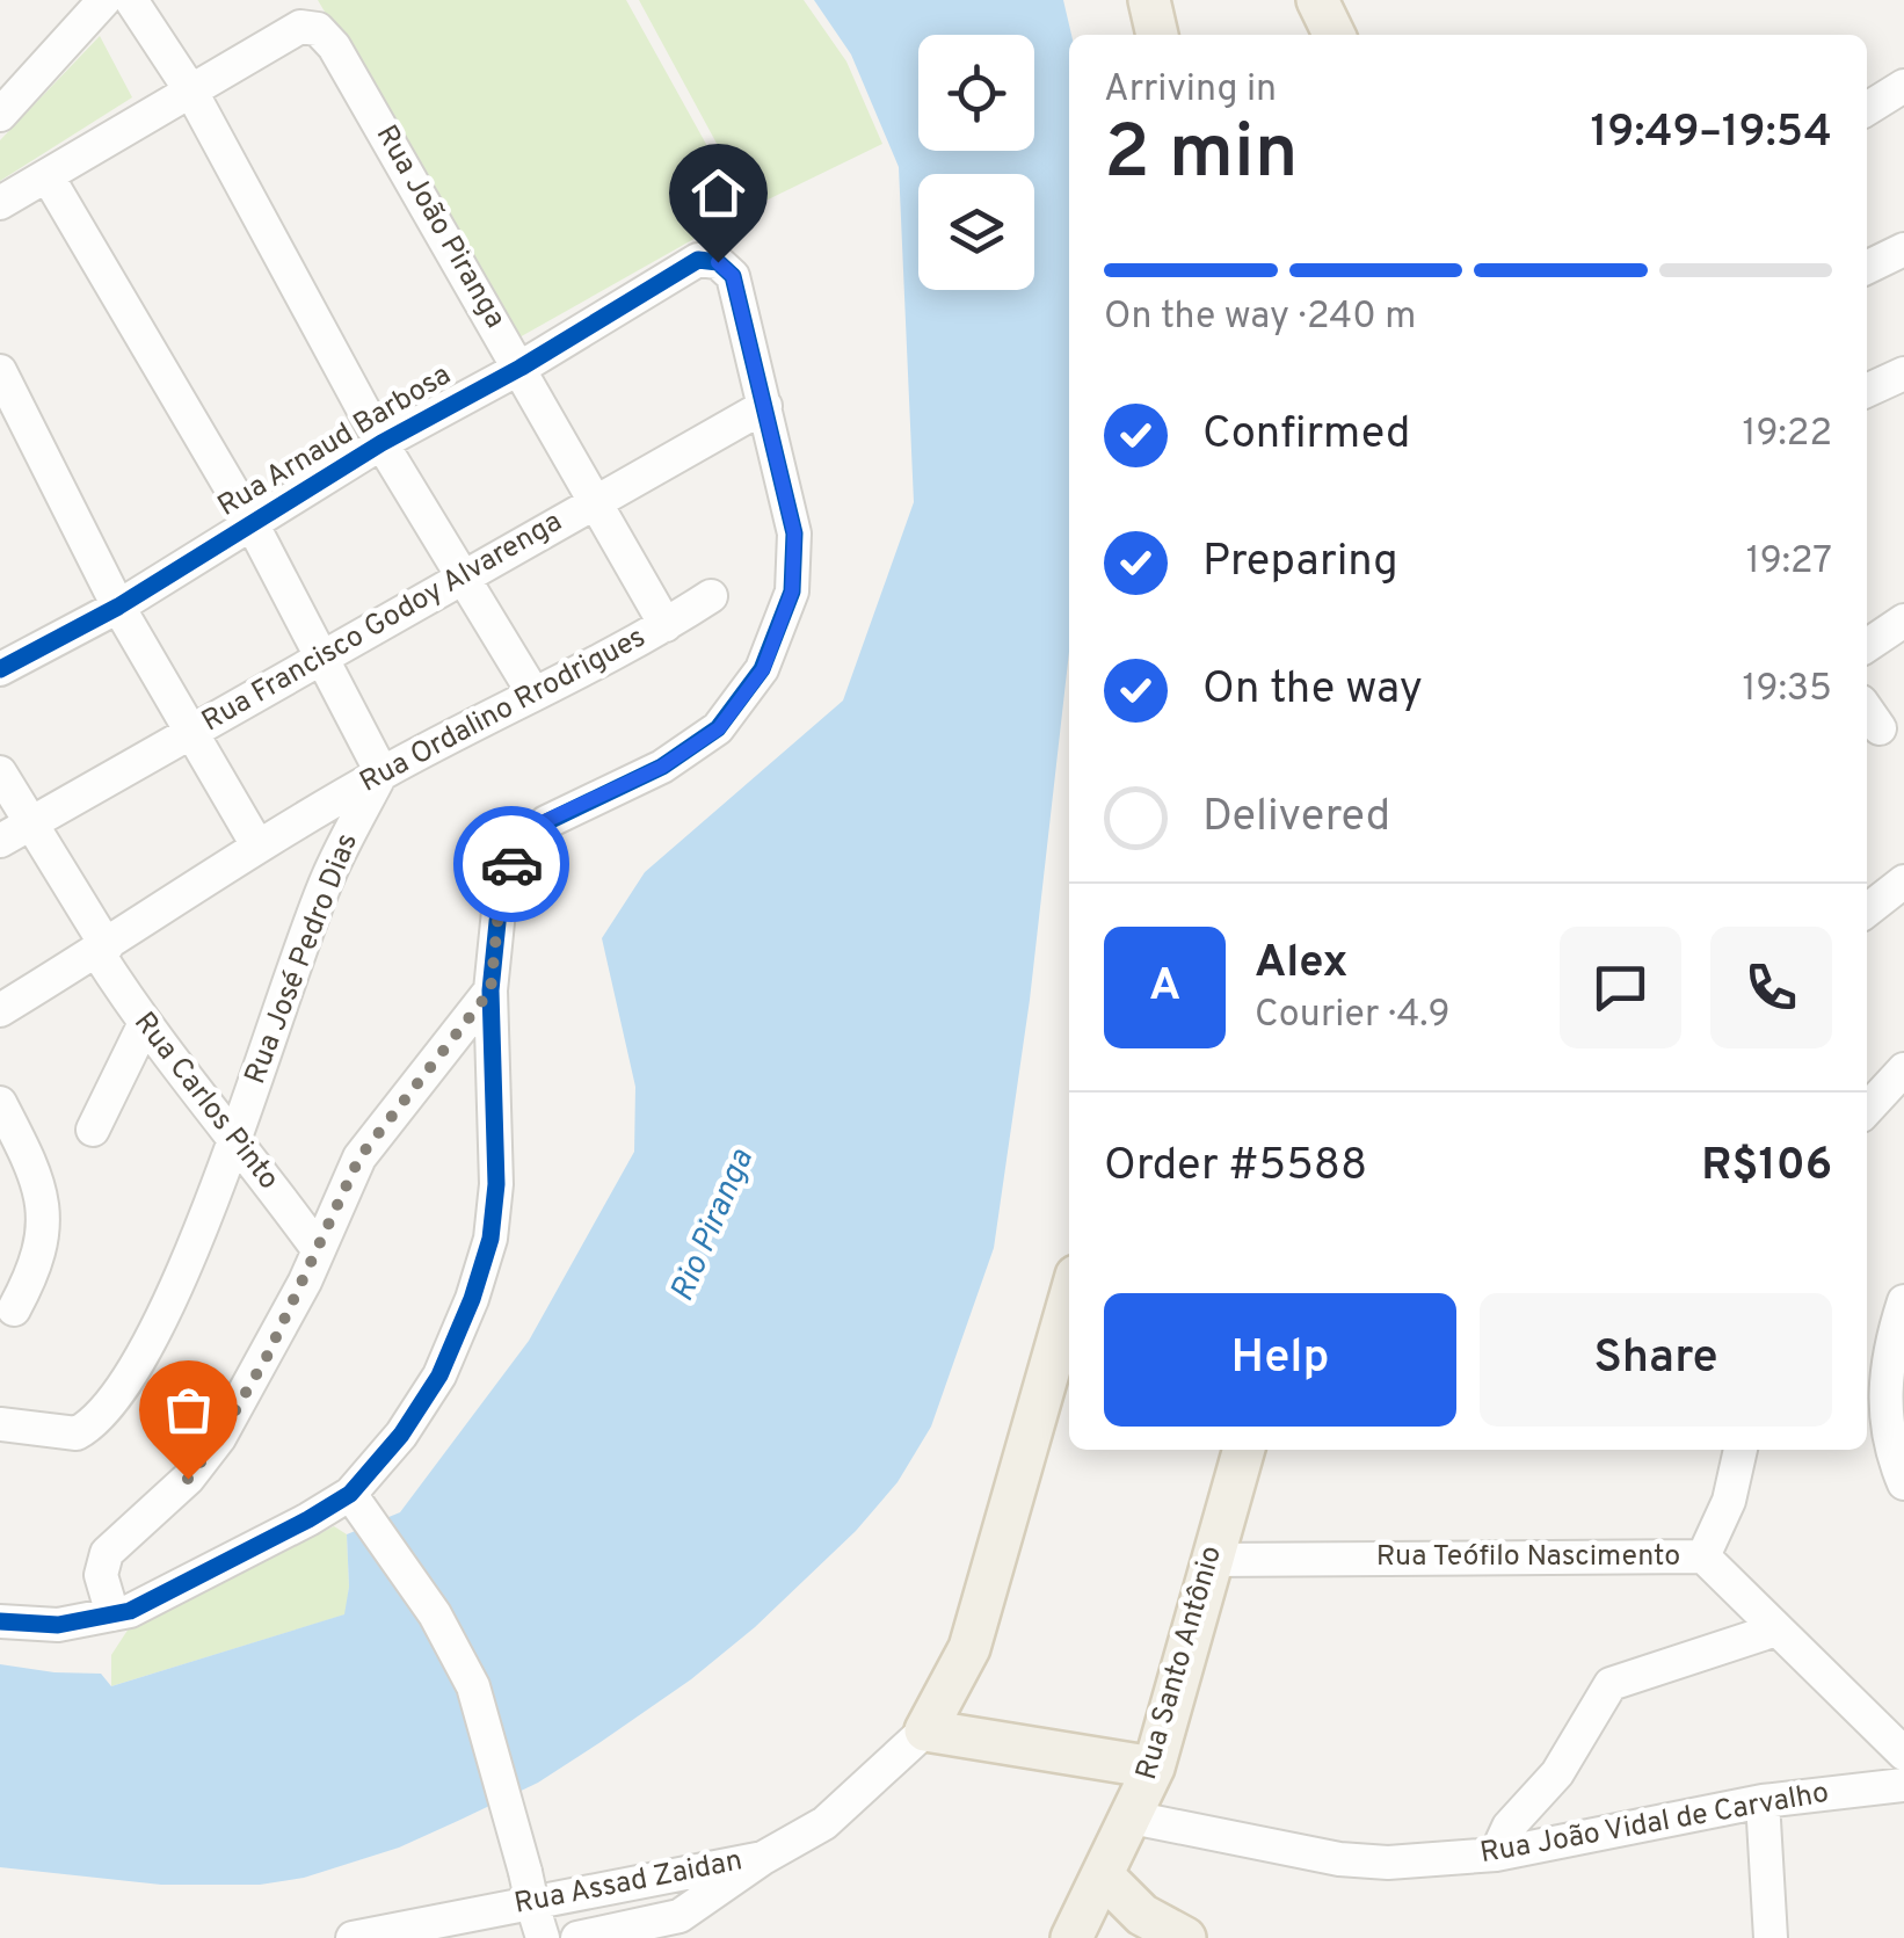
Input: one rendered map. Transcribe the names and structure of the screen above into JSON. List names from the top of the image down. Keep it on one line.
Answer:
{"streets":{"main road":["Rua Santo Antônio"],"street":["Rua João Piranga","Rua Arnaud Barbosa","Rua Francisco Godoy Alvarenga","Rua Ordalino Rrodrigues","Rua José Pedro Dias","Rua Carlos Pinto","Rua Teófilo Nascimento","Rua João Vidal de Carvalho","Rua Assad Zaidan"]},"crossings":[["Rua João Piranga","Rua Arnaud Barbosa"],["Rua João Piranga","Rua Francisco Godoy Alvarenga"],["Rua João Piranga","Rua Ordalino Rrodrigues"],["Rua Arnaud Barbosa","Rua Francisco Godoy Alvarenga"],["Rua Francisco Godoy Alvarenga","Rua Carlos Pinto"],["Rua Ordalino Rrodrigues","Rua José Pedro Dias"],["Rua Ordalino Rrodrigues","Rua Carlos Pinto"],["Rua José Pedro Dias","Rua Carlos Pinto"],["Rua Teófilo Nascimento","Rua Santo Antônio"],["Rua Santo Antônio","Rua João Vidal de Carvalho"]],"water":["Rio Piranga"],"page":{"heading":["2 min","Arriving in","19:49–19:54"],"panel":["Alex","Courier · 4.9","Order #5588","R$106"],"bar":"On the way · 240 m","list":[["Confirmed","19:22"],["Preparing","19:27"],["On the way","19:35"],"Delivered"],"round":"A","buttons":["Help","Share"]}}
